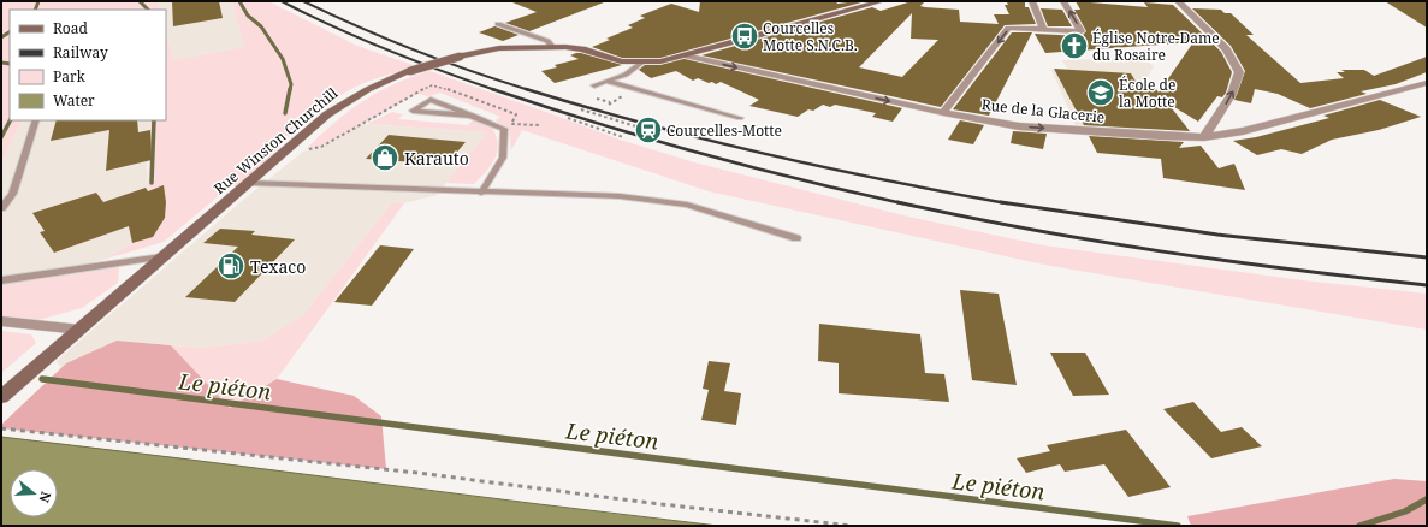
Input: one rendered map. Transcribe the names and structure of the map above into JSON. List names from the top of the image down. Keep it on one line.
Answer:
{"streets":{"main road":["Rue Winston Churchill"],"street":["Rue de la Glacerie"]},"crossings":[["Rue de la Glacerie","Rue Winston Churchill"]],"one_way":["Rue de la Glacerie"],"water":["Le piéton"],"places":{"bus stop":["Courcelles Motte S.N.C.B."],"church":["Église Notre-Dame du Rosaire"],"school or university":["École de la Motte"],"station":["Courcelles-Motte"],"shop":["Karauto"],"fuel station":["Texaco"]},"legend":["Road","Railway","Park","Water"],"north":"right"}
